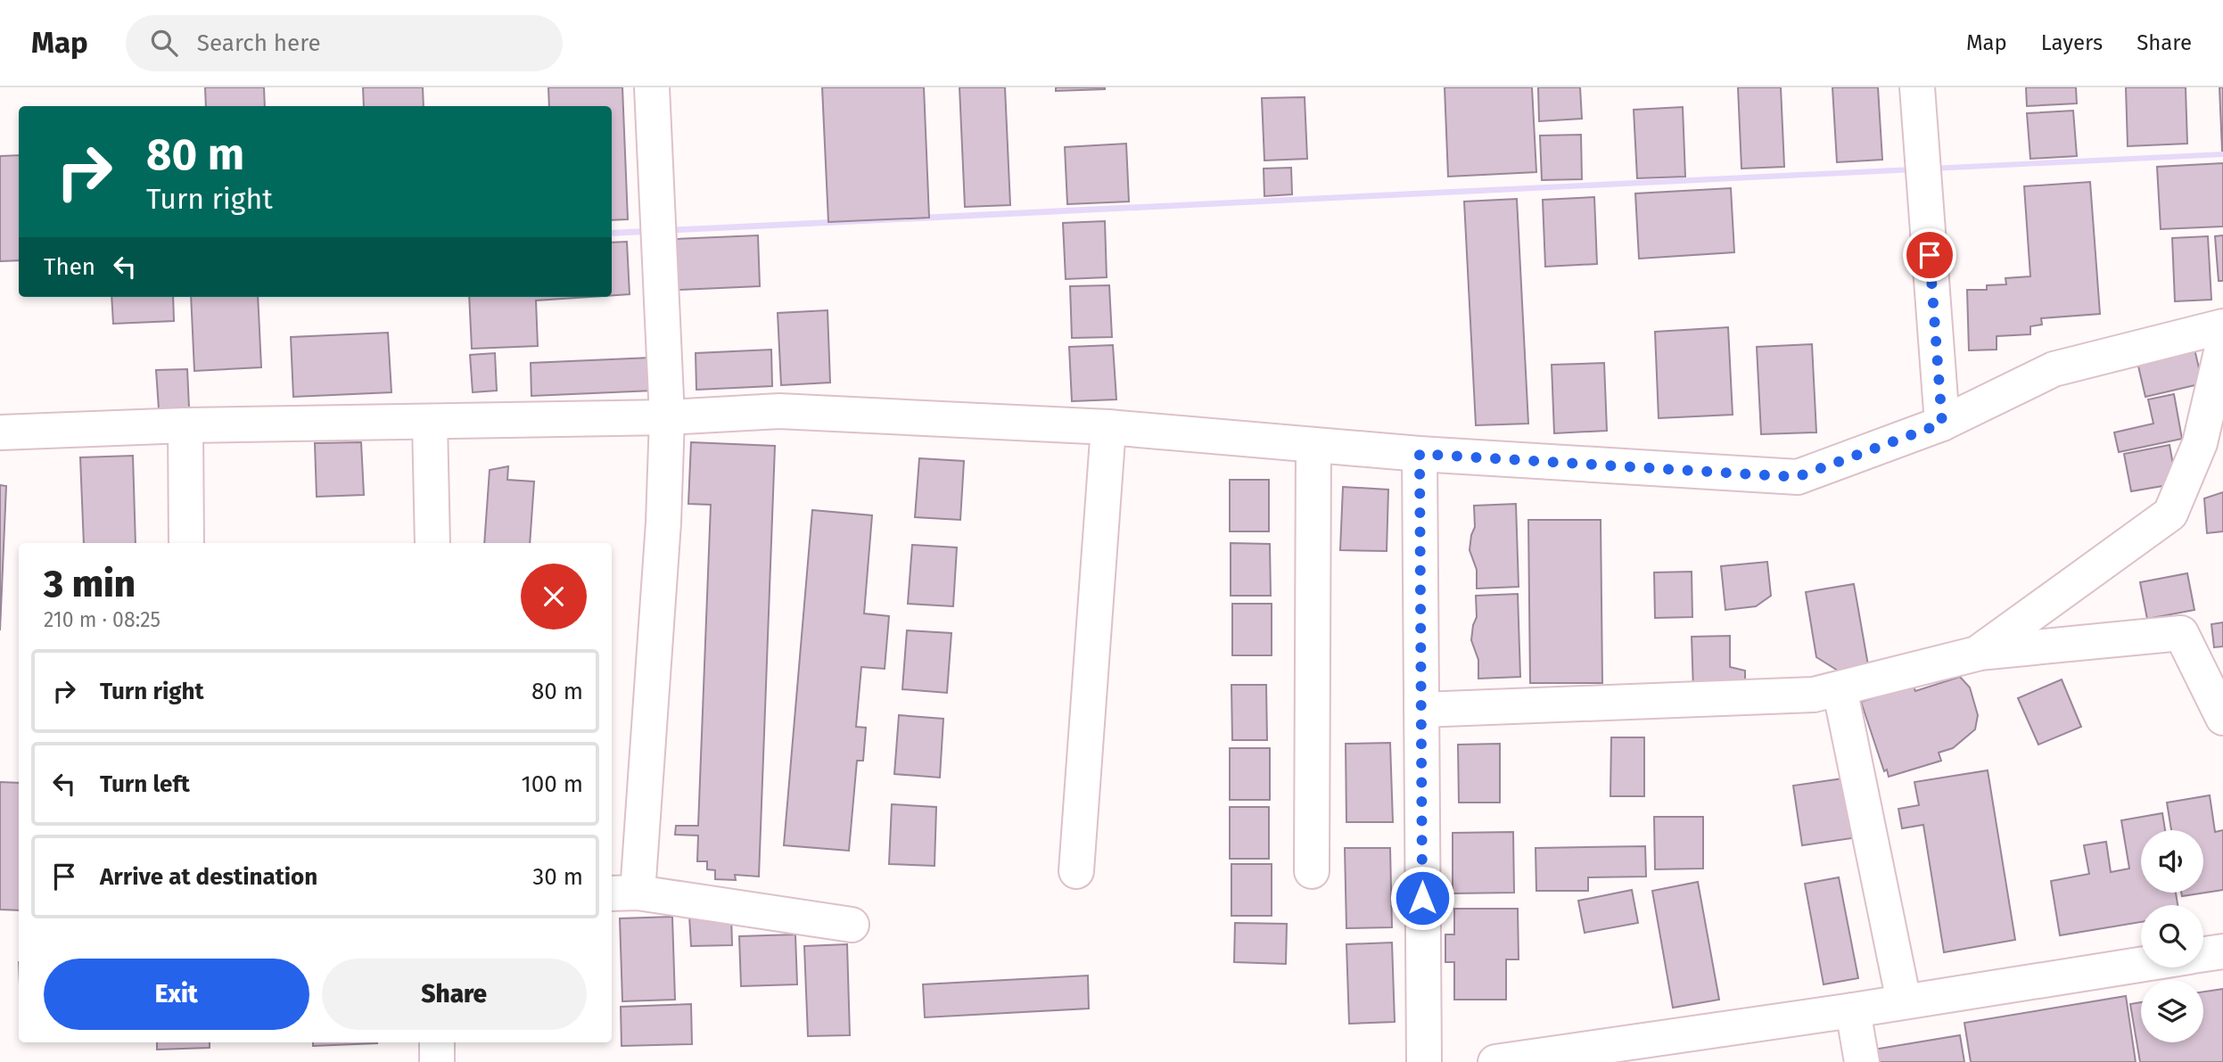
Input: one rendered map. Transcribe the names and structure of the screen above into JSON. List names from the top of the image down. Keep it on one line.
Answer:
{"page":{"header":"Map","search":"Search here","nav":["Map","Layers","Share"],"turn":["80 m","Turn right"],"then":"Then","heading":["3 min","210 m · 08:25"],"list":[{"name":"Turn right","value":"80 m"},{"name":"Turn left","value":"100 m"},{"name":"Arrive at destination","value":"30 m"}],"buttons":["Exit","Share"]}}
